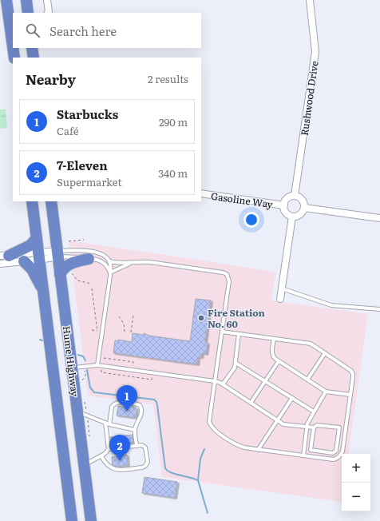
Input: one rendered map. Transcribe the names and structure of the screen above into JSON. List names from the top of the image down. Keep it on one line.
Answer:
{"streets":{"highway":["Hume Highway"],"street":["Rushwood Drive","Gasoline Way"]},"crossings":[["Rushwood Drive","Gasoline Way"]],"places":["Fire Station No. 60"],"page":{"search":"Search here","heading":["Nearby","2 results"],"list":[{"mark":"1","name":"Starbucks","note":"Café","value":"290 m"},{"mark":"2","name":"7-Eleven","note":"Supermarket","value":"340 m"}],"pins":["1","2"],"map_buttons":["+","−"]}}
